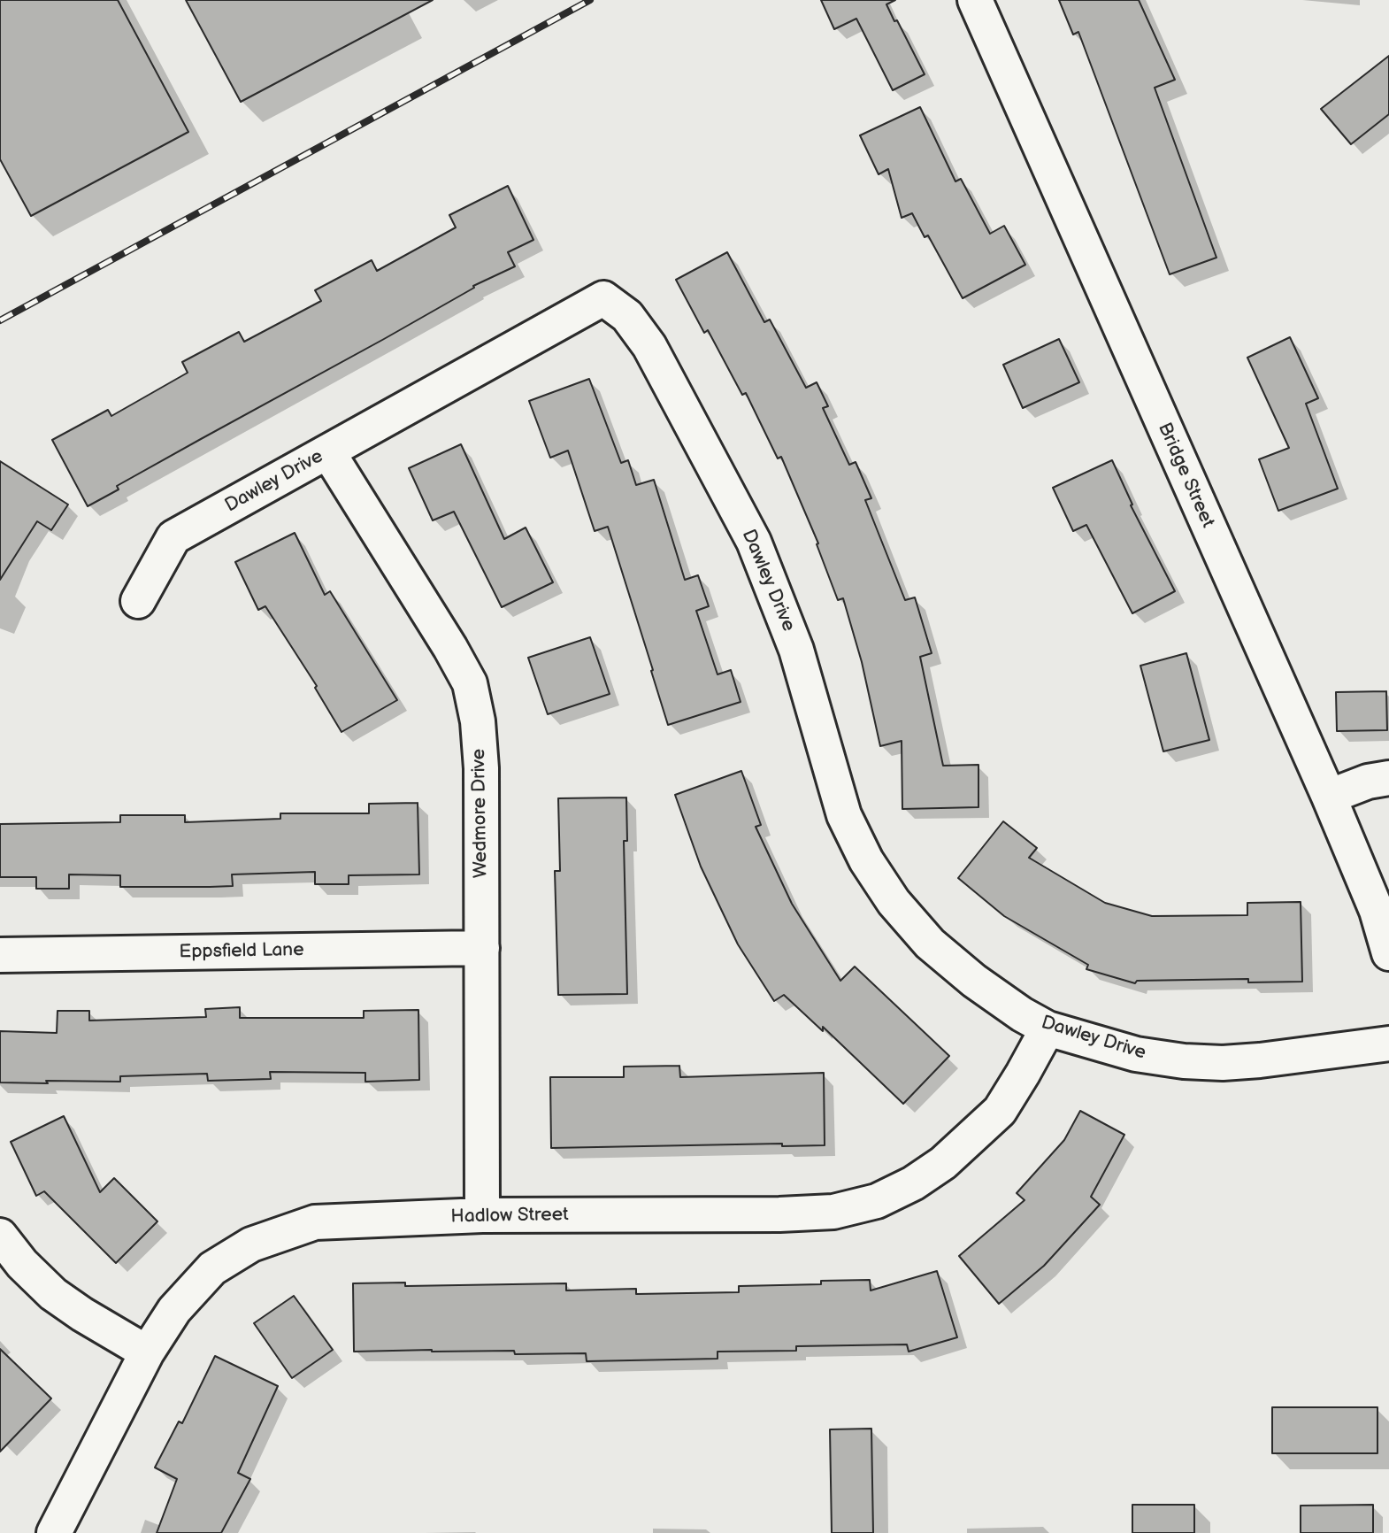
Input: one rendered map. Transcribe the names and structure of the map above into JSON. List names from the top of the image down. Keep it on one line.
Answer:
{"streets":{"street":["Bridge Street","Dawley Drive","Wedmore Drive","Eppsfield Lane","Hadlow Street"]},"crossings":[["Dawley Drive","Wedmore Drive"],["Dawley Drive","Hadlow Street"],["Wedmore Drive","Eppsfield Lane"],["Wedmore Drive","Hadlow Street"]]}
